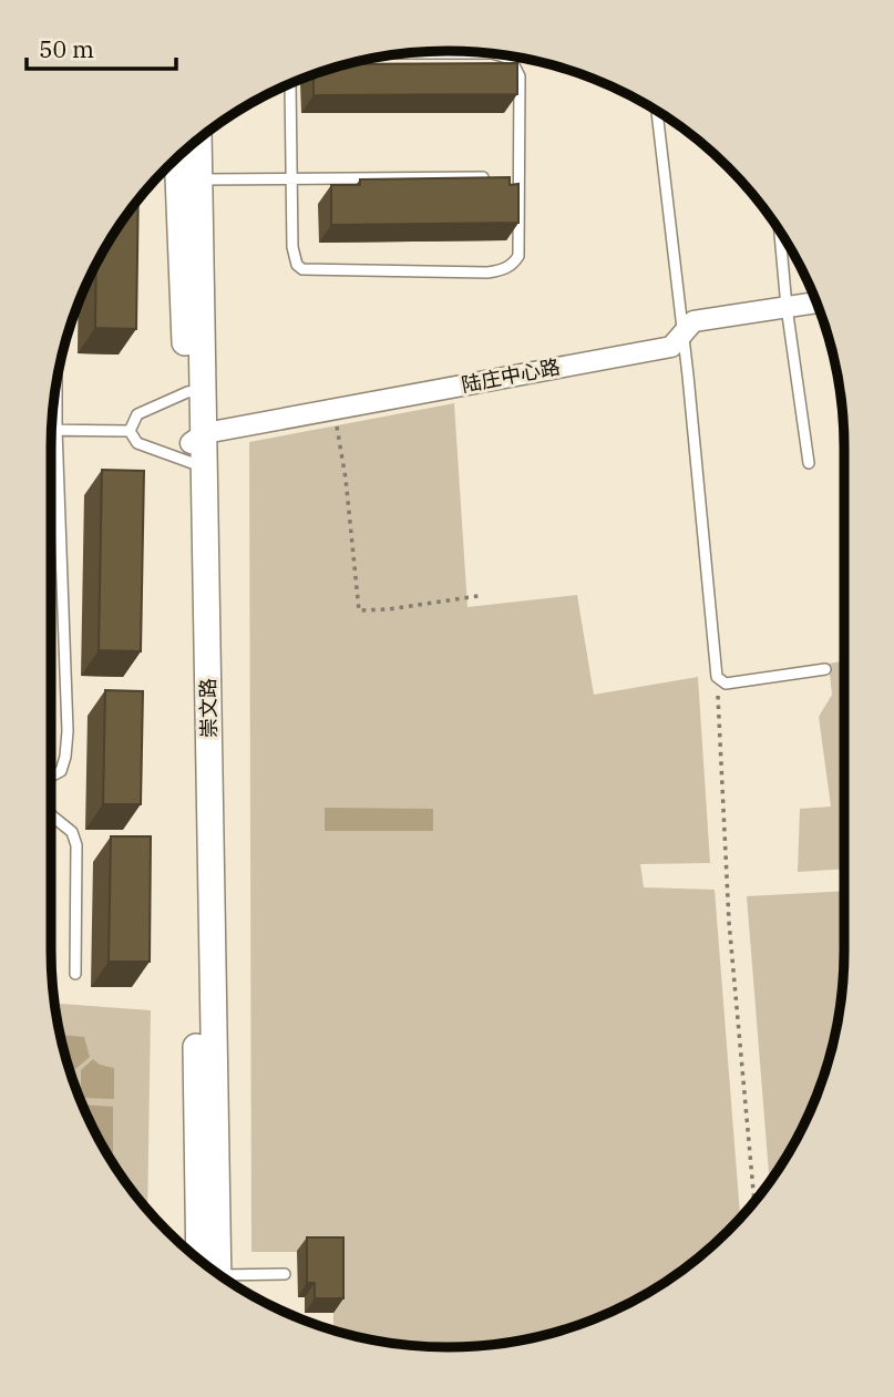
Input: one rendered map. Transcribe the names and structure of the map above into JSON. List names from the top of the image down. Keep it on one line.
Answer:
{"streets":{"street":["陆庄中心路","崇文路"]},"crossings":[["陆庄中心路","崇文路"]],"scale_bar":"50 m"}
